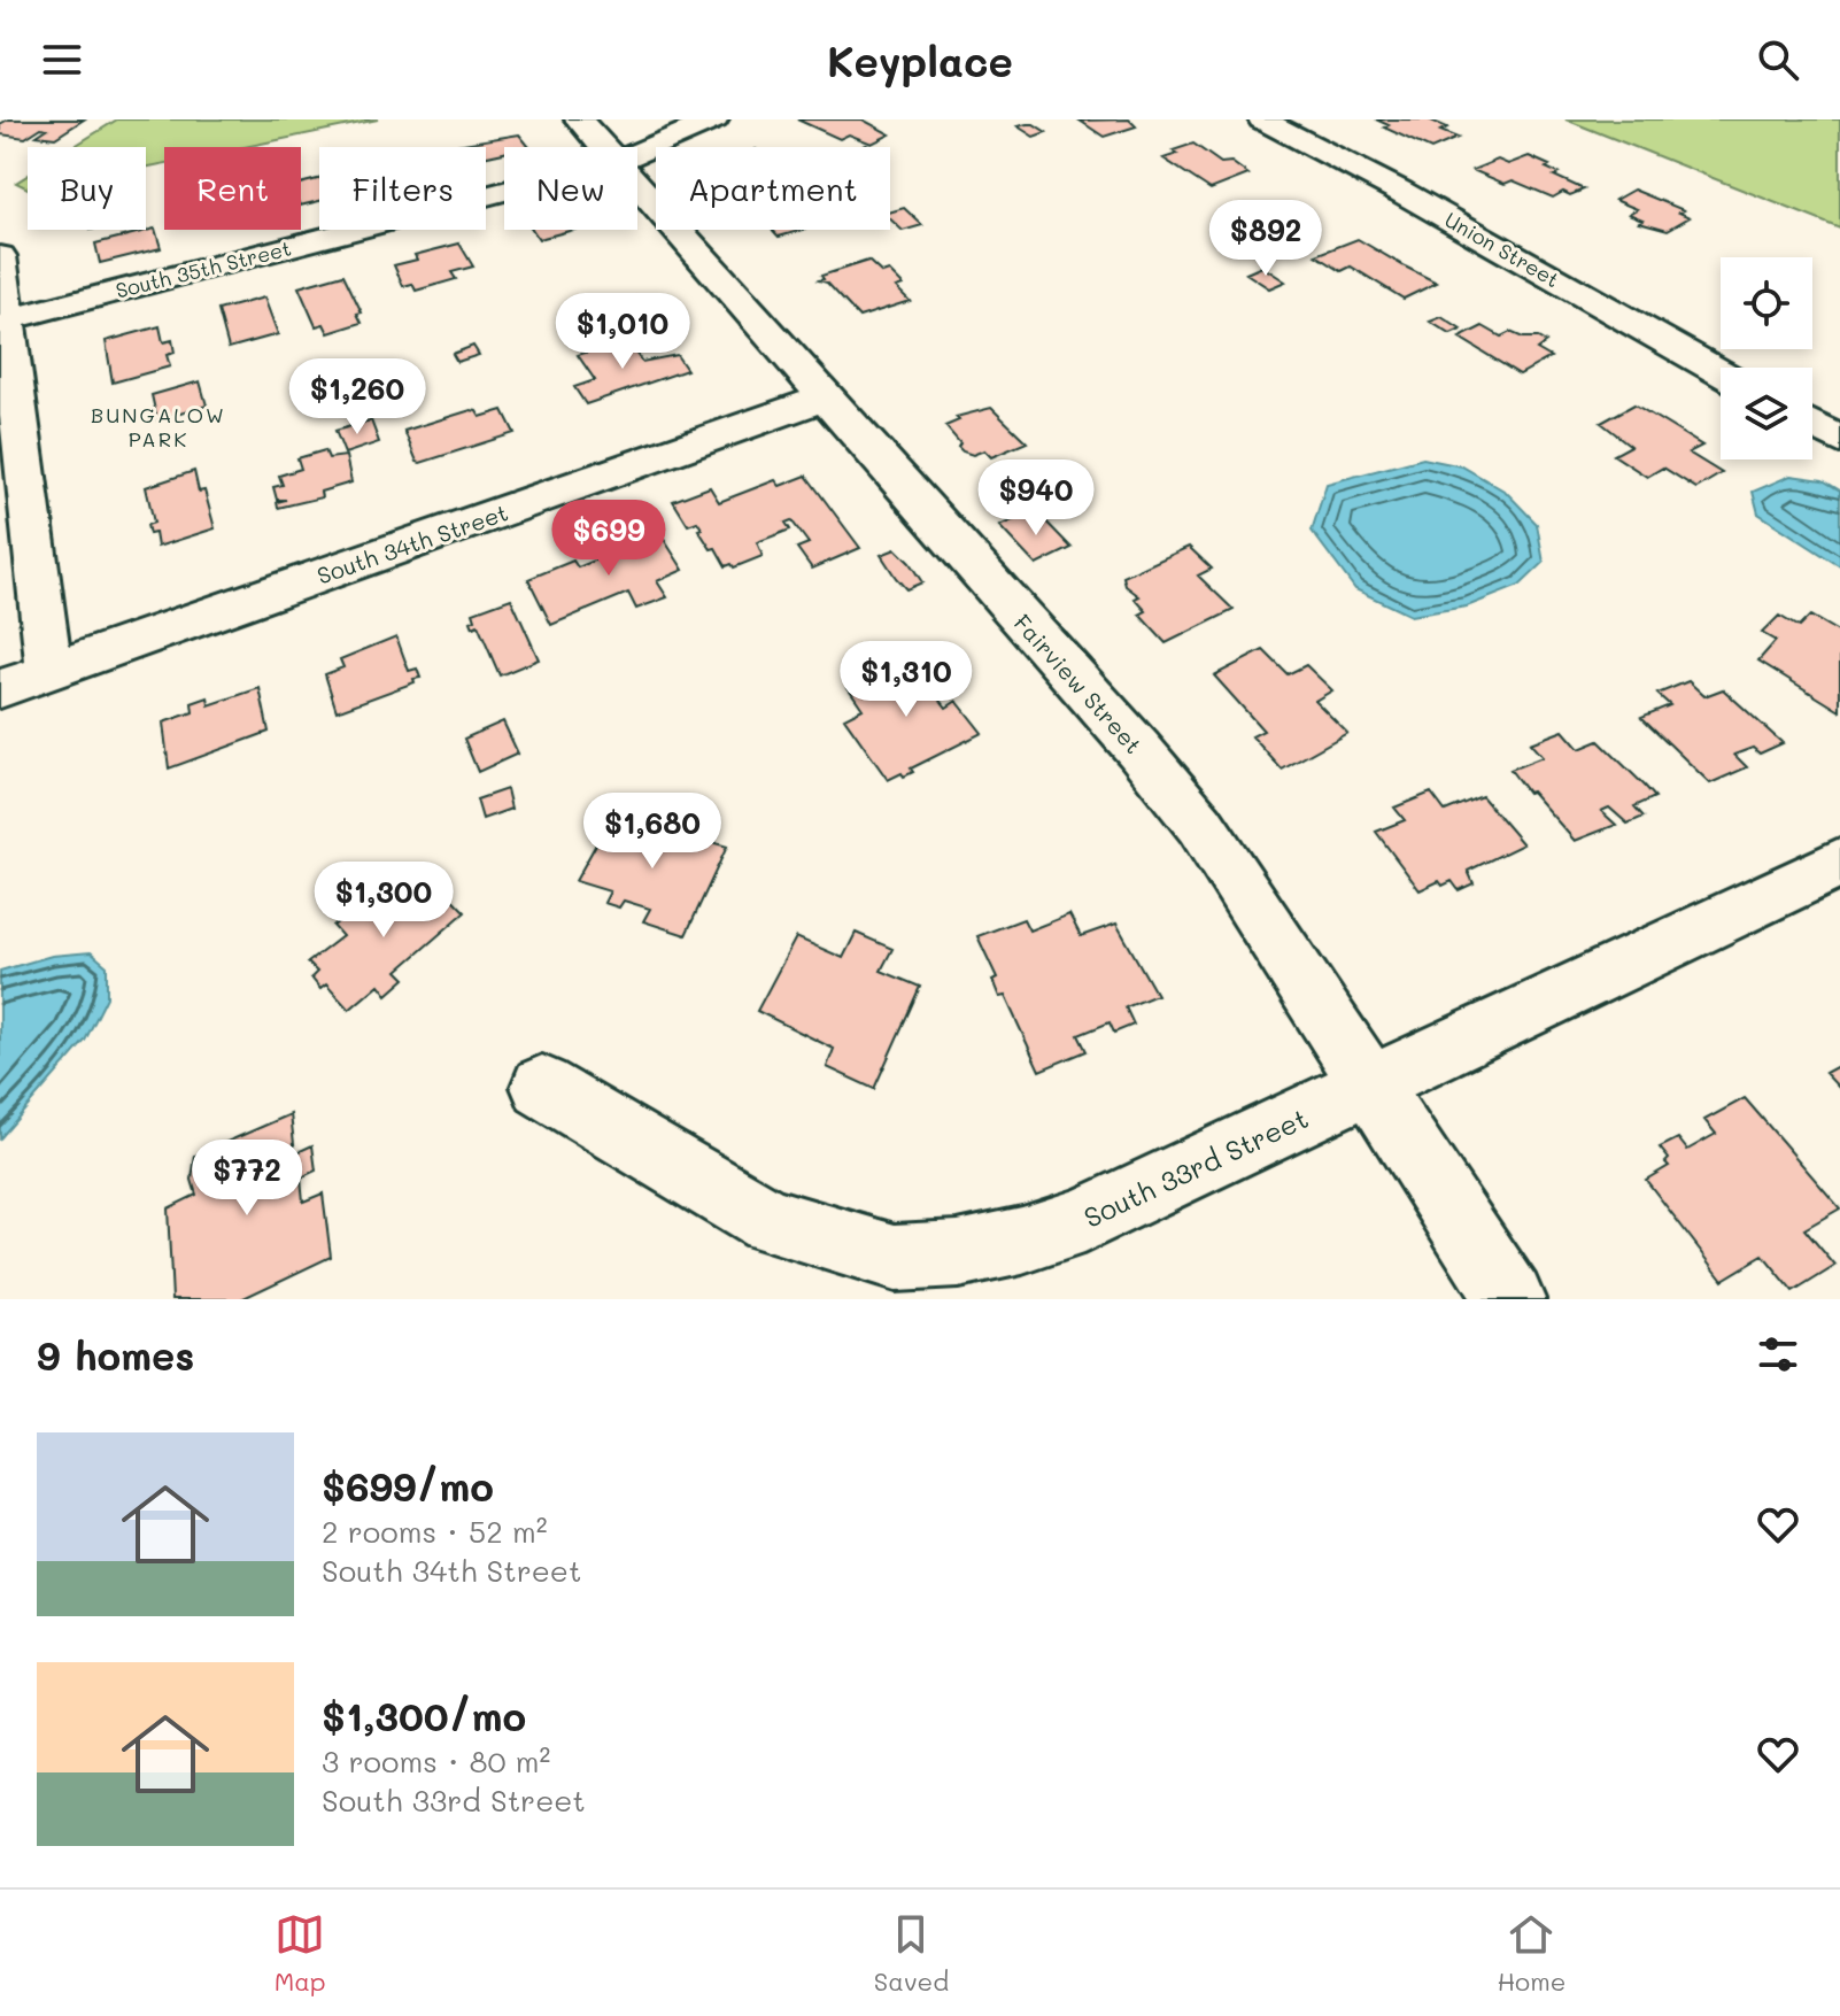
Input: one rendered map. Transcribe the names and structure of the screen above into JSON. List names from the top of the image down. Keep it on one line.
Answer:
{"streets":{"street":["Union Street","South 35th Street","South 34th Street","Fairview Street","South 33rd Street"]},"crossings":[["South 34th Street","Fairview Street"],["Fairview Street","South 33rd Street"]],"districts":["BUNGALOW PARK"],"page":{"header":"Keyplace","chip":["Buy","Rent","Filters","New","Apartment"],"price":["$892","$1,010","$1,260","$940","$699","$1,310","$1,680","$1,300","$772"],"heading":"9 homes","list":[{"name":"$699/mo","note":"2 rooms · 52 m² · South 34th Street"},{"name":"$1,300/mo","note":"3 rooms · 80 m² · South 33rd Street"}],"tabs":["Map","Saved","Home"]}}
